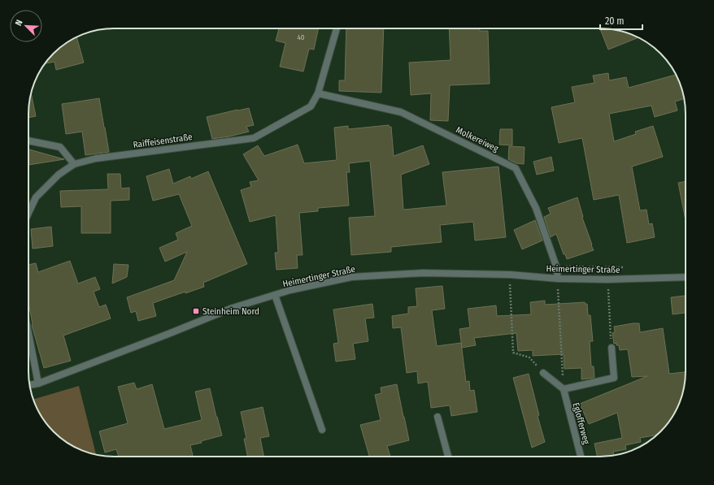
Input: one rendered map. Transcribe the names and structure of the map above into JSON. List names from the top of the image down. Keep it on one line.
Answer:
{"streets":{"street":["Molkereiweg","Raiffeisenstraße","Heimertinger Straße","Eglofferweg"]},"crossings":[["Molkereiweg","Raiffeisenstraße"],["Molkereiweg","Heimertinger Straße"]],"places":{"transit":["Steinheim Nord"]},"house_numbers":["40"],"scale_bar":"20 m","north":"top left"}
